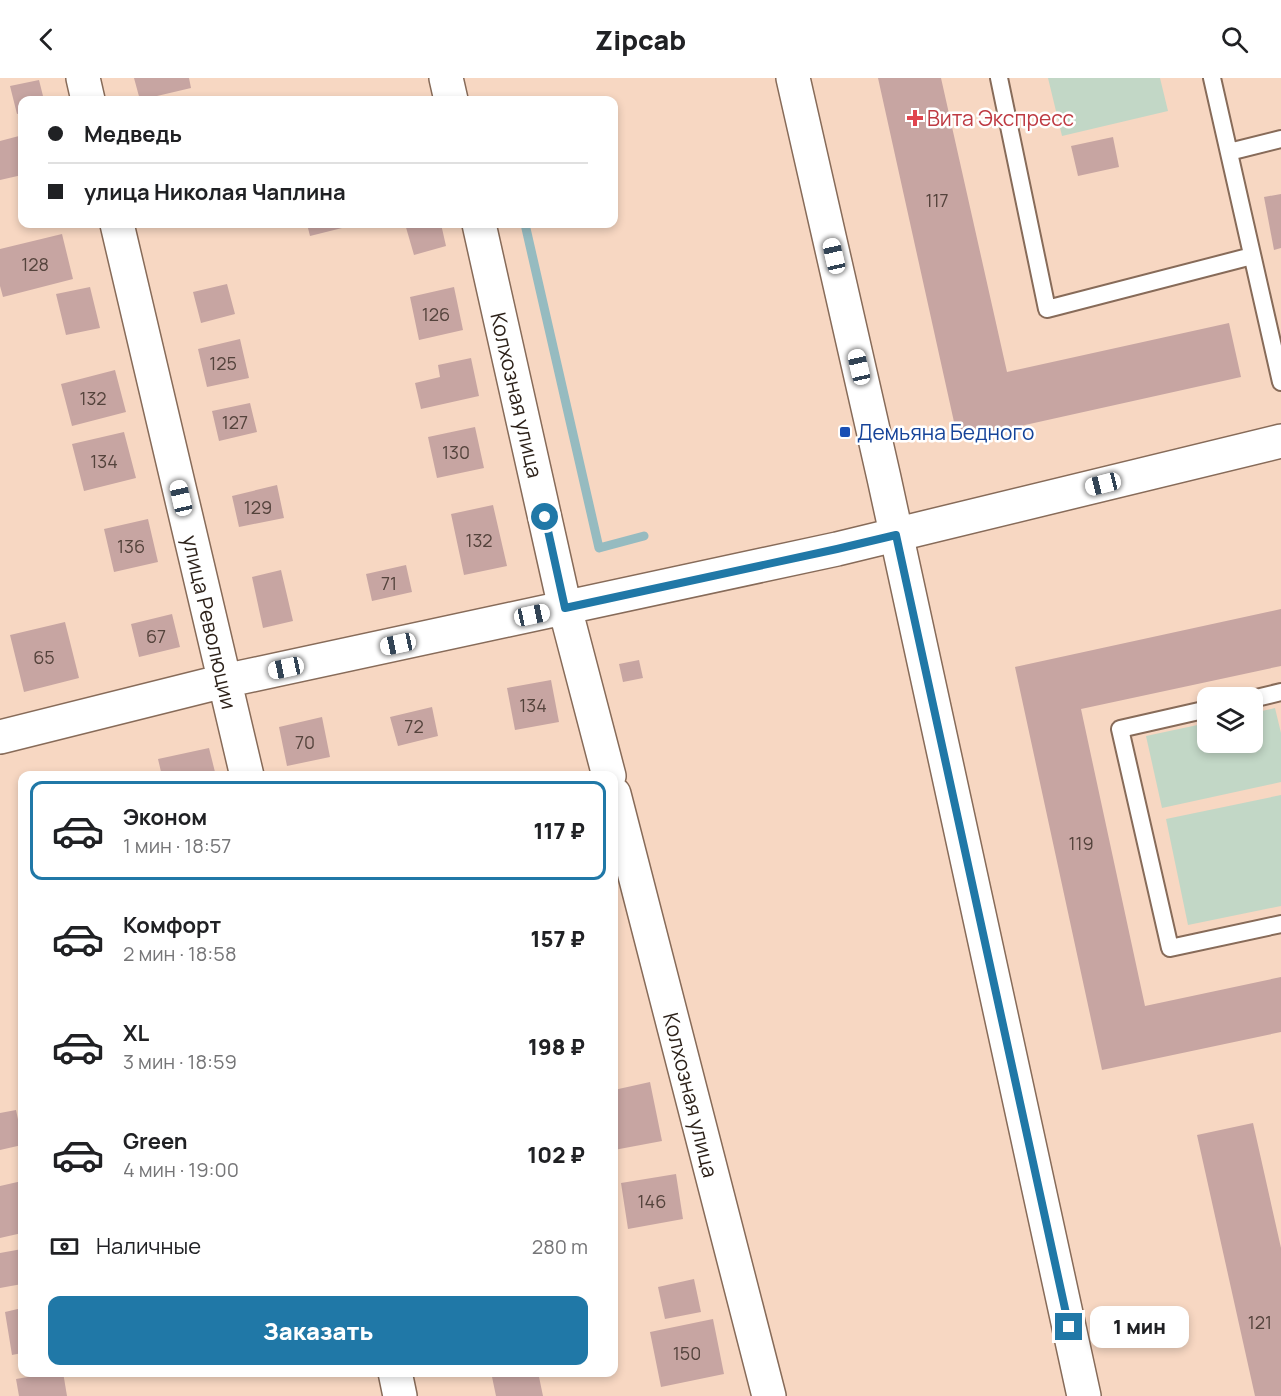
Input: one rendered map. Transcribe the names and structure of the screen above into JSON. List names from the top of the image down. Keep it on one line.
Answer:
{"streets":{"street":["Колхозная улица","улица Революции"]},"places":{"health":["Вита Экспресс"],"transit":["Демьяна Бедного"]},"house_numbers":["117","128","126","125","132","127","130","134","129","132","136","71","67","65","134","72","70","119","146","121","150"],"page":{"header":"Zipcab","banner":["Медведь","улица Николая Чаплина"],"list":[{"name":"Эконом","note":"1 мин · 18:57","value":"117 ₽"},{"name":"Комфорт","note":"2 мин · 18:58","value":"157 ₽"},{"name":"XL","note":"3 мин · 18:59","value":"198 ₽"},{"name":"Green","note":"4 мин · 19:00","value":"102 ₽"}],"pay":["Наличные","280 m"],"buttons":"Заказать","bubble":"1 мин"}}
